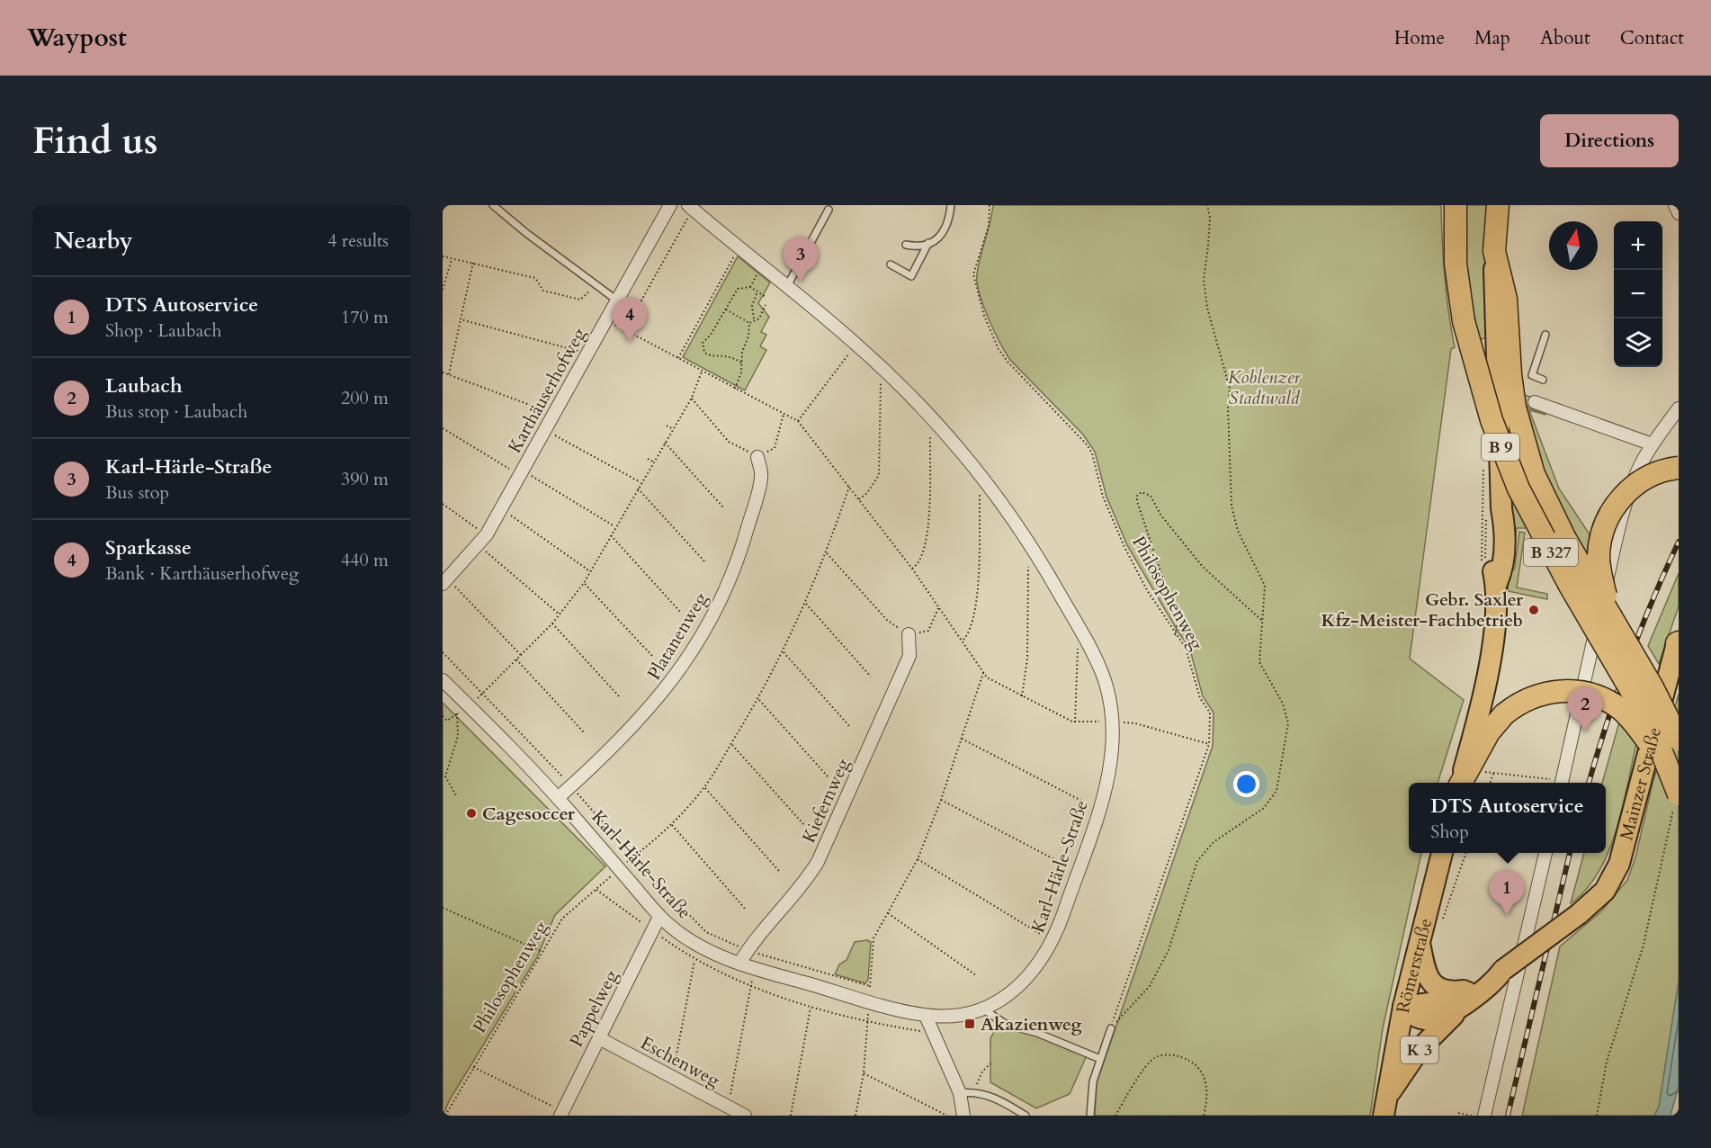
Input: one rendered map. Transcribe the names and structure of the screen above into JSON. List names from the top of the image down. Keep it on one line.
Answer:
{"streets":{"highway":["B 9","B 327"],"main road":["Mainzer Straße","Römerstraße","K 3"],"street":["Karthäuserhofweg","Platanenweg","Kiefernweg","Karl-Härle-Straße","Pappelweg","Eschenweg"],"path":["Philosophenweg"]},"crossings":[["B 9","B 327"],["Philosophenweg","Karl-Härle-Straße"],["Platanenweg","Karl-Härle-Straße"],["Mainzer Straße","Römerstraße"],["Mainzer Straße","K 3"],["Kiefernweg","Karl-Härle-Straße"],["Karl-Härle-Straße","Pappelweg"],["Römerstraße","K 3"],["Pappelweg","Eschenweg"]],"parks":["Koblenzer Stadtwald"],"places":{"other":["Gebr. Saxler Kfz-Meister-Fachbetrieb","Cagesoccer"],"transit":["Akazienweg"]},"north":"top","page":{"header":"Waypost","nav":["Home","Map","About","Contact"],"buttons":"Directions","title":"Find us","heading":["Nearby","4 results"],"map_buttons":["+","−"],"pins":["3","4","2","1"],"list":[{"mark":"1","name":"DTS Autoservice","note":"Shop · Laubach","value":"170 m"},{"mark":"2","name":"Laubach","note":"Bus stop · Laubach","value":"200 m"},{"mark":"3","name":"Karl-Härle-Straße","note":"Bus stop","value":"390 m"},{"mark":"4","name":"Sparkasse","note":"Bank · Karthäuserhofweg","value":"440 m"}],"popup":["DTS Autoservice","Shop"]}}
